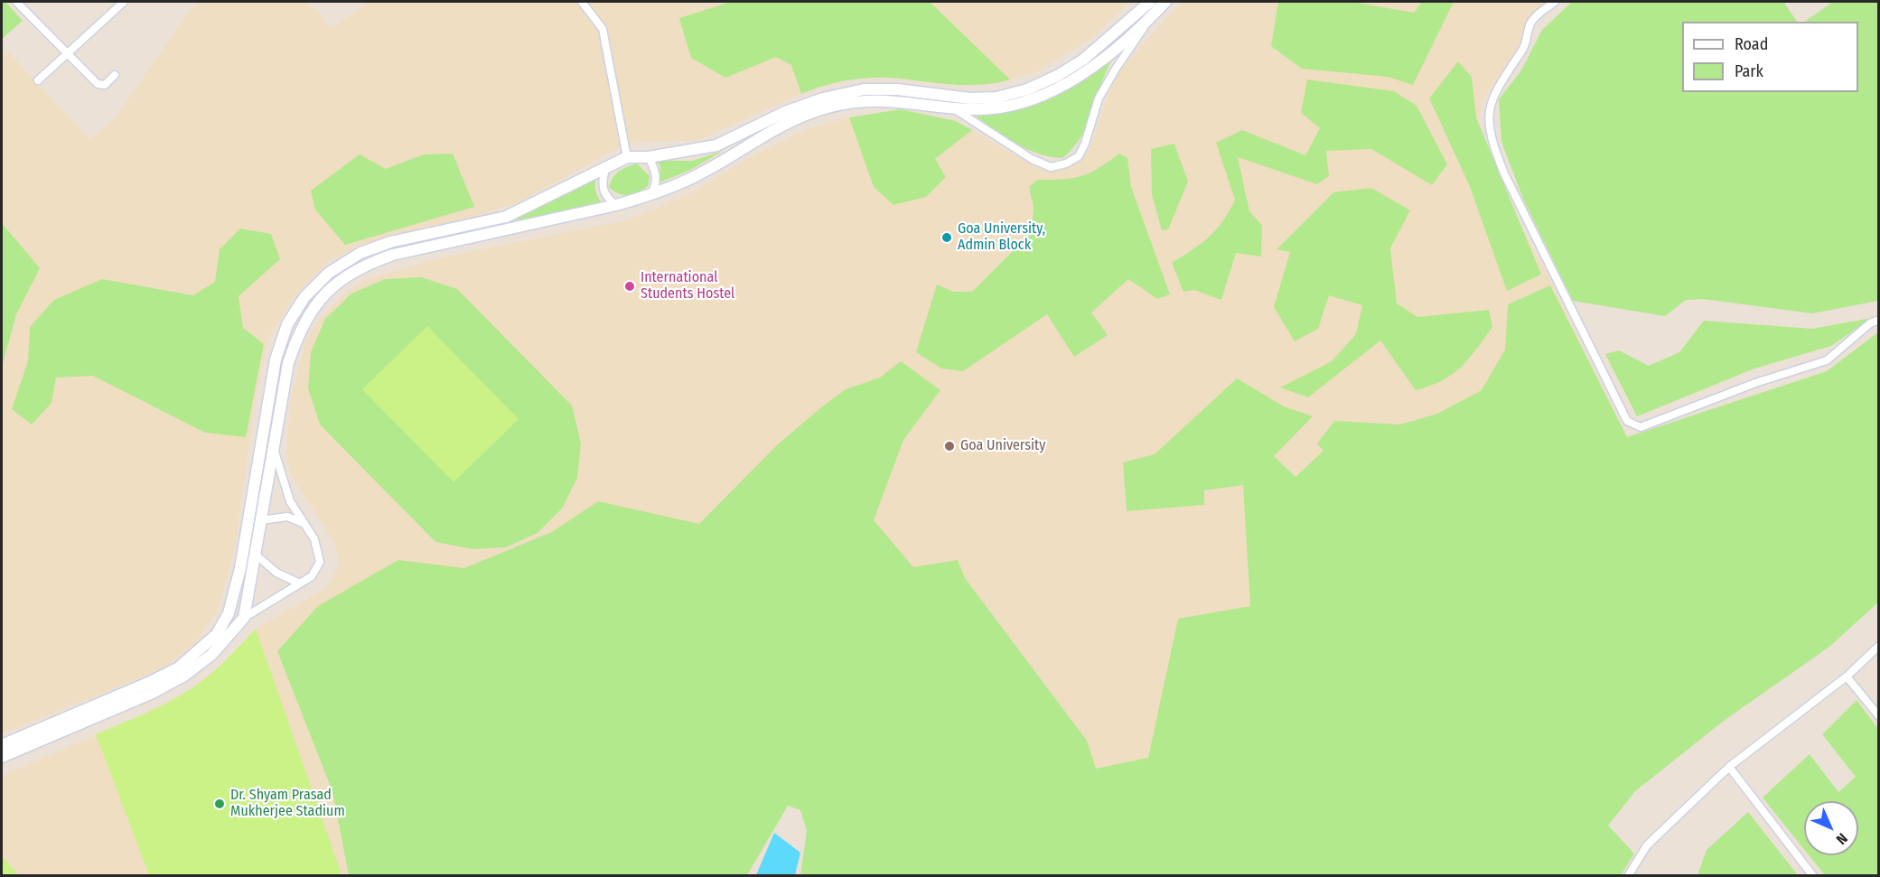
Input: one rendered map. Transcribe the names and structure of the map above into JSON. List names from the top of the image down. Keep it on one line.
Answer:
{"places":["Goa University, Admin Block","International Students Hostel","Goa University","Dr. Shyam Prasad Mukherjee Stadium"],"legend":["Road","Park"],"north":"bottom right"}
